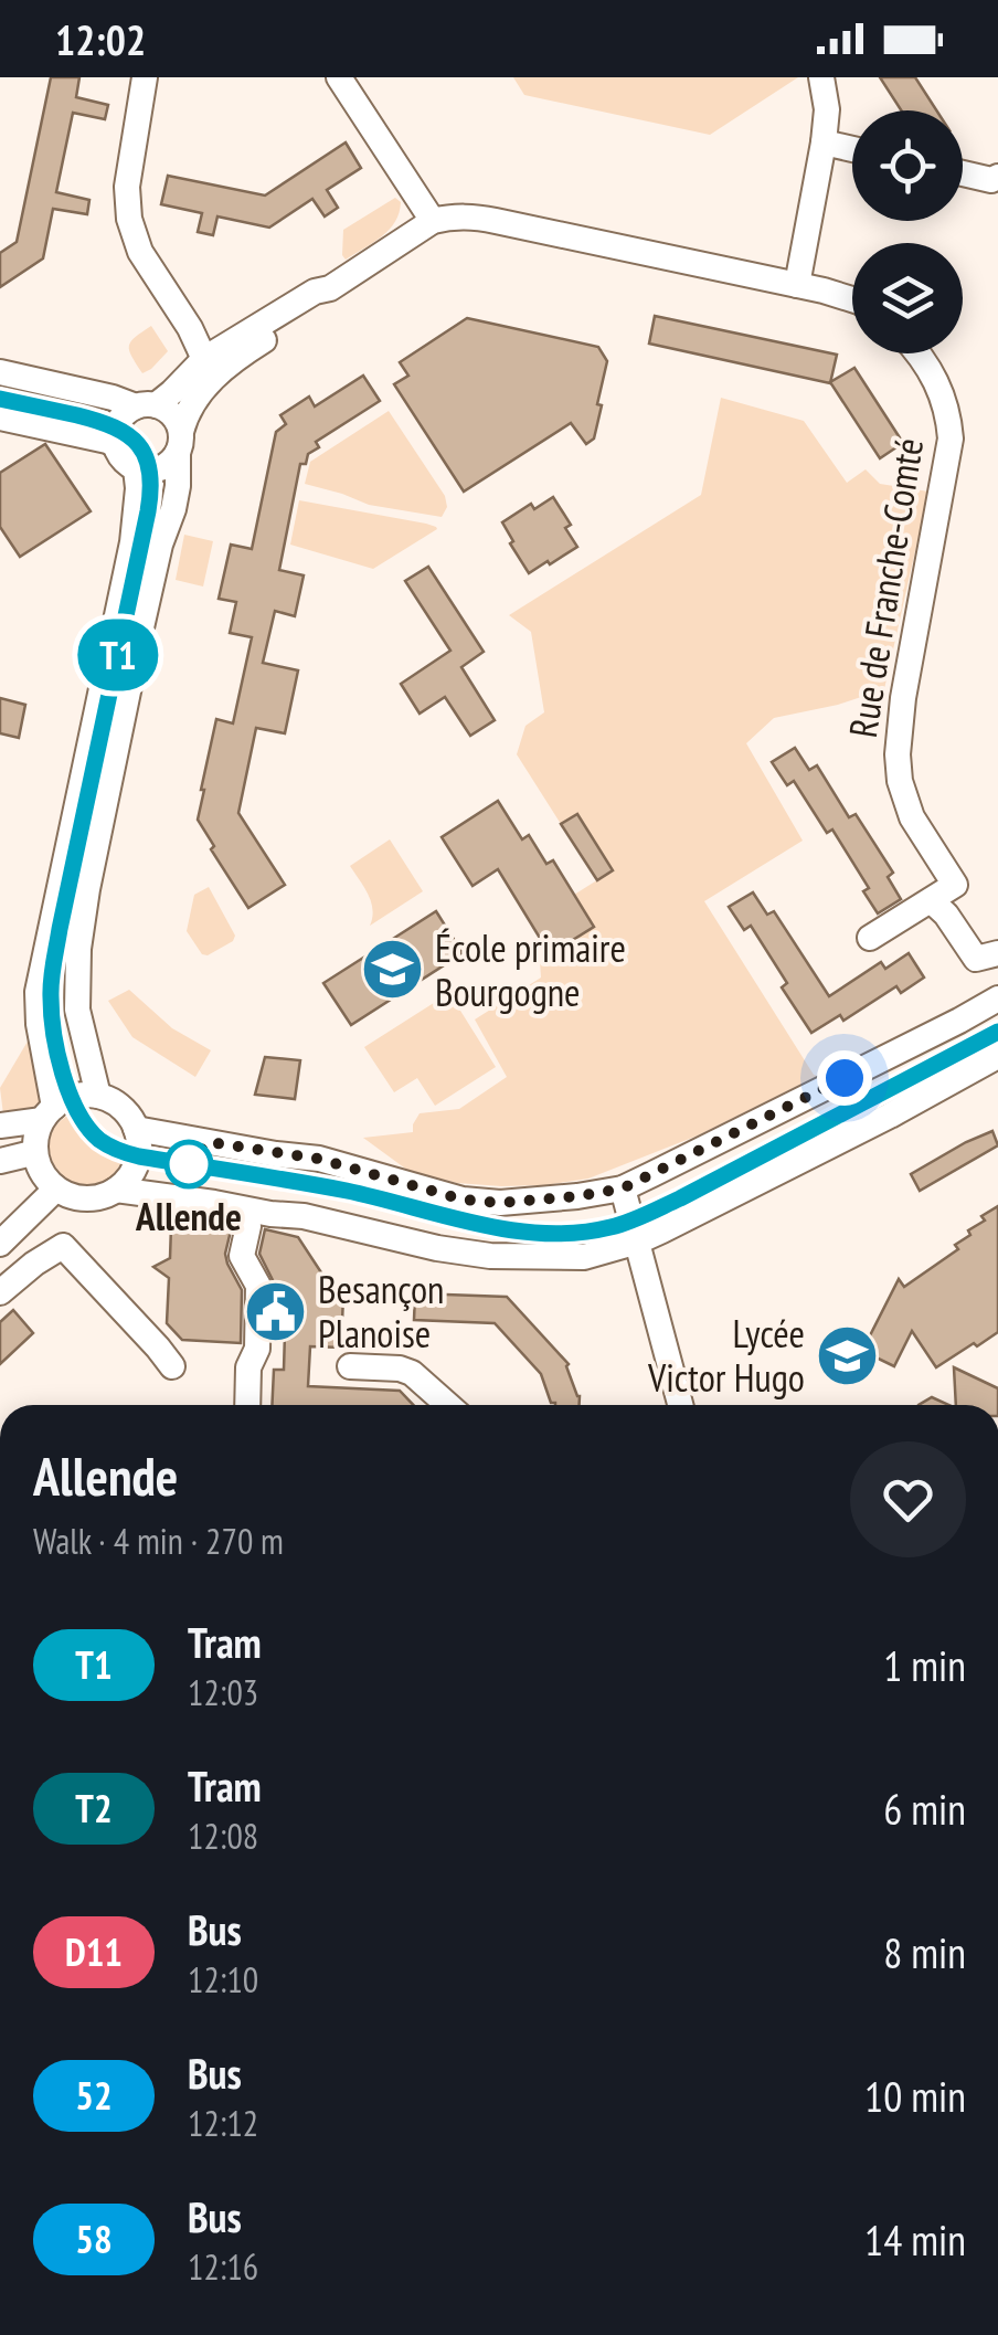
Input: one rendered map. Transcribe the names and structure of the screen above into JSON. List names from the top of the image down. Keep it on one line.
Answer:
{"streets":{"street":["Rue de Franche-Comté"]},"places":{"school or university":["École primaire Bourgogne","Lycée Victor Hugo"],"other":["Allende"],"public building":["Besançon Planoise"]},"lines":["tram line T1"],"page":{"status":"12:02","on_map":"T1","heading":["Allende","Walk · 4 min · 270 m"],"list":[{"mark":"T1","name":"Tram","note":"12:03","value":"1 min"},{"mark":"T2","name":"Tram","note":"12:08","value":"6 min"},{"mark":"D11","name":"Bus","note":"12:10","value":"8 min"},{"mark":"52","name":"Bus","note":"12:12","value":"10 min"},{"mark":"58","name":"Bus","note":"12:16","value":"14 min"}]}}
